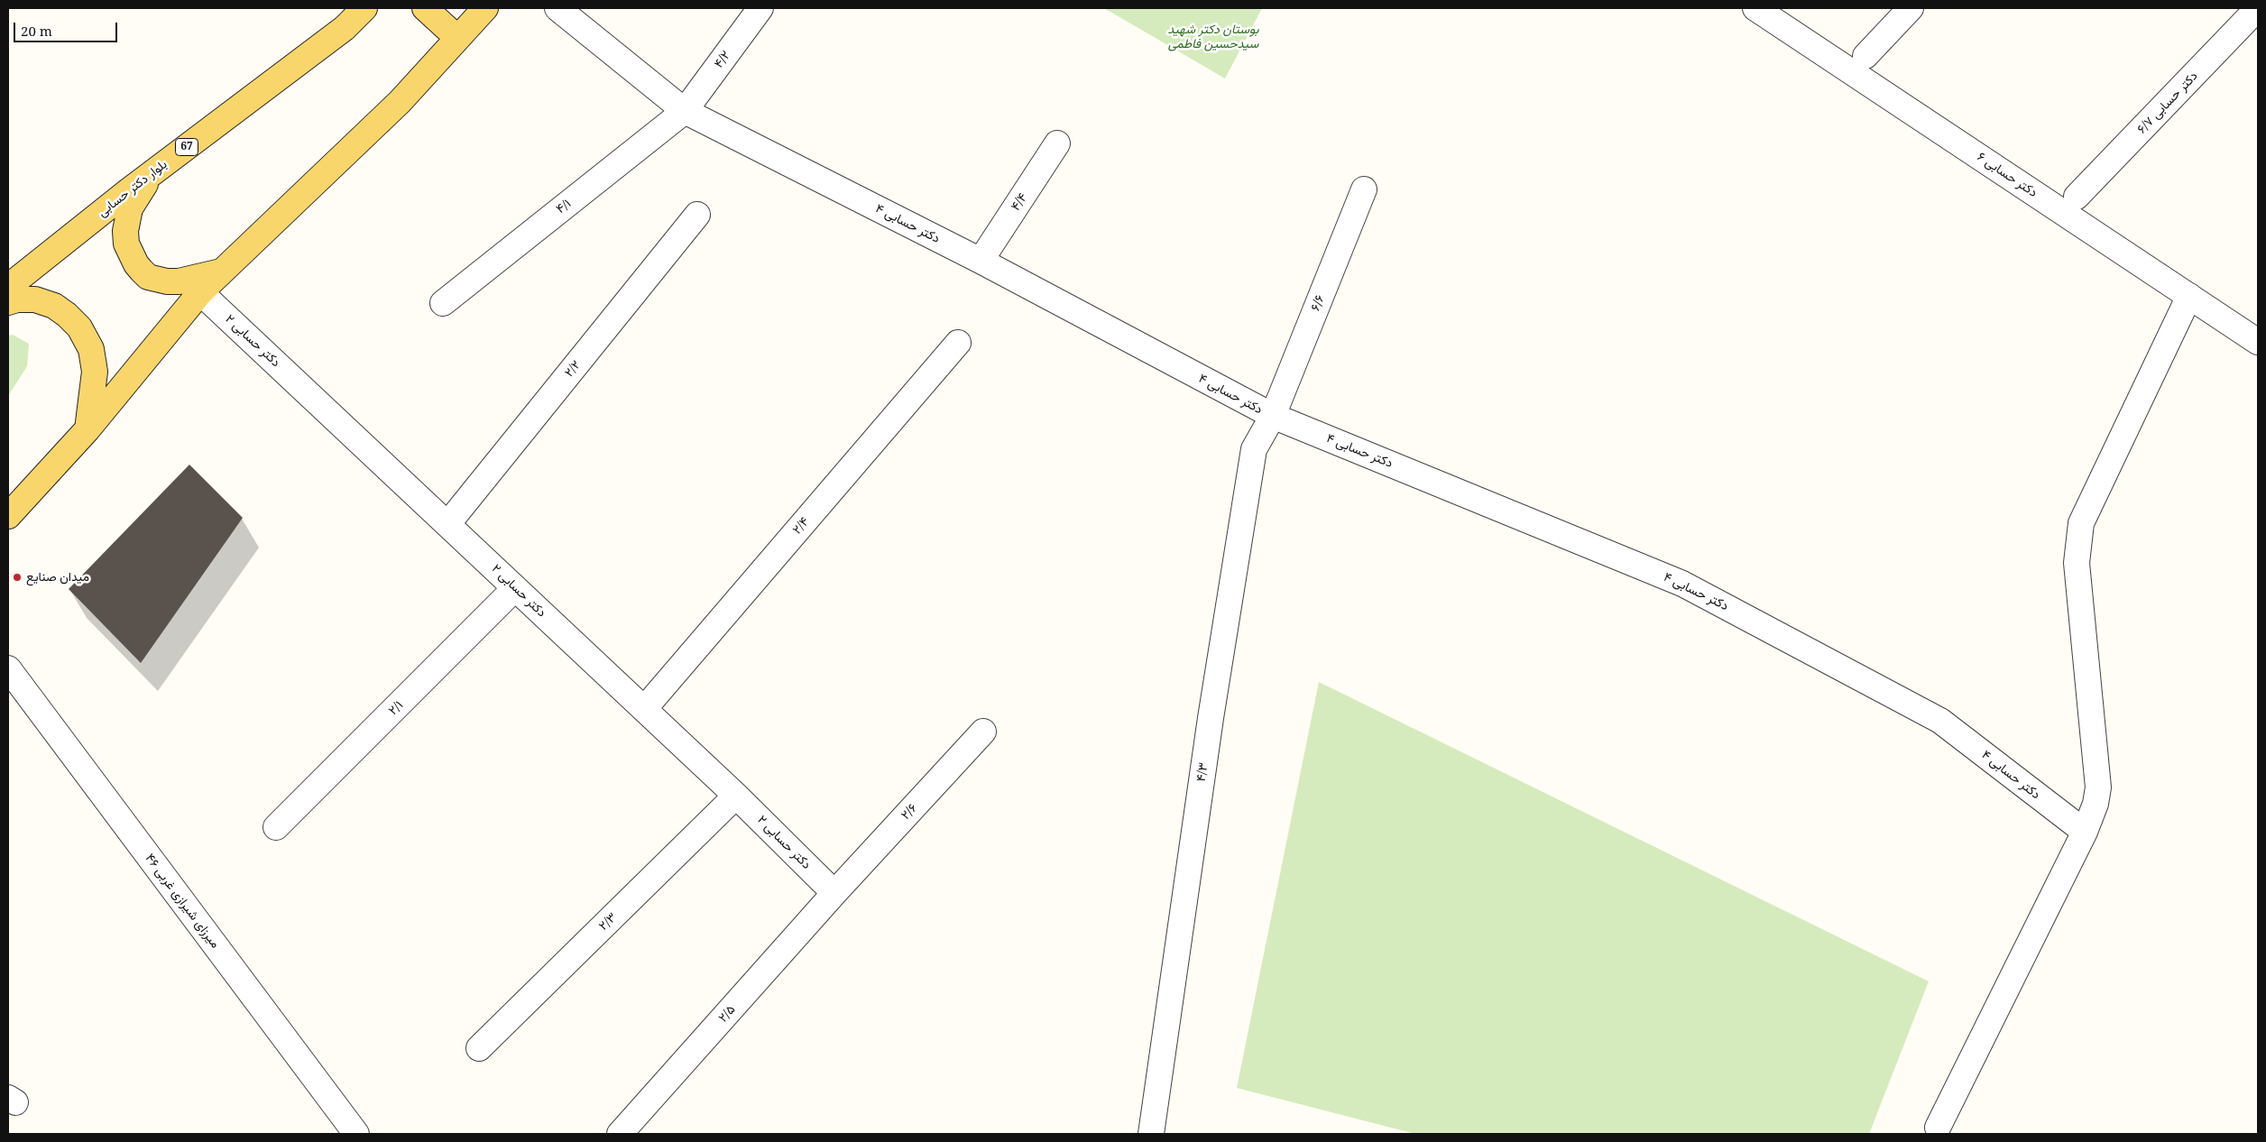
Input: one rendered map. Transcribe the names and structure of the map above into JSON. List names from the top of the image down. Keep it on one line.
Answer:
{"streets":{"main road":["67","بلوار دکتر حسابی"],"street":["۴/۲","۶/۷ دکتر حسابی","۶ دکتر حسابی","۴/۴","۴/۱","دکتر حسابی ۴","۶/۶","دکتر حسابی ۲","۲/۲","۴ دکتر حسابی","۲/۴","۲/۱","۴/۳","۲/۶","میرزای شیرازی غربی ۴۶","۲/۳","۲/۵"]},"crossings":[["۴/۲","۴/۱"],["۴/۲","دکتر حسابی ۴"],["۴/۴","دکتر حسابی ۴"],["۴/۱","دکتر حسابی ۴"],["دکتر حسابی ۴","۶/۶"],["دکتر حسابی ۴","۴ دکتر حسابی"],["دکتر حسابی ۴","۴/۳"],["۶/۶","۴ دکتر حسابی"],["۶/۶","۴/۳"],["دکتر حسابی ۲","۲/۲"],["دکتر حسابی ۲","۲/۴"],["دکتر حسابی ۲","۲/۱"],["دکتر حسابی ۲","۲/۶"],["دکتر حسابی ۲","۲/۳"],["دکتر حسابی ۲","۲/۵"],["۴ دکتر حسابی","۴/۳"],["۲/۶","۲/۵"]],"parks":["بوستان دکتر شهید سیدحسین فاطمی"],"places":["میدان صنایع"],"scale_bar":"20 m"}
